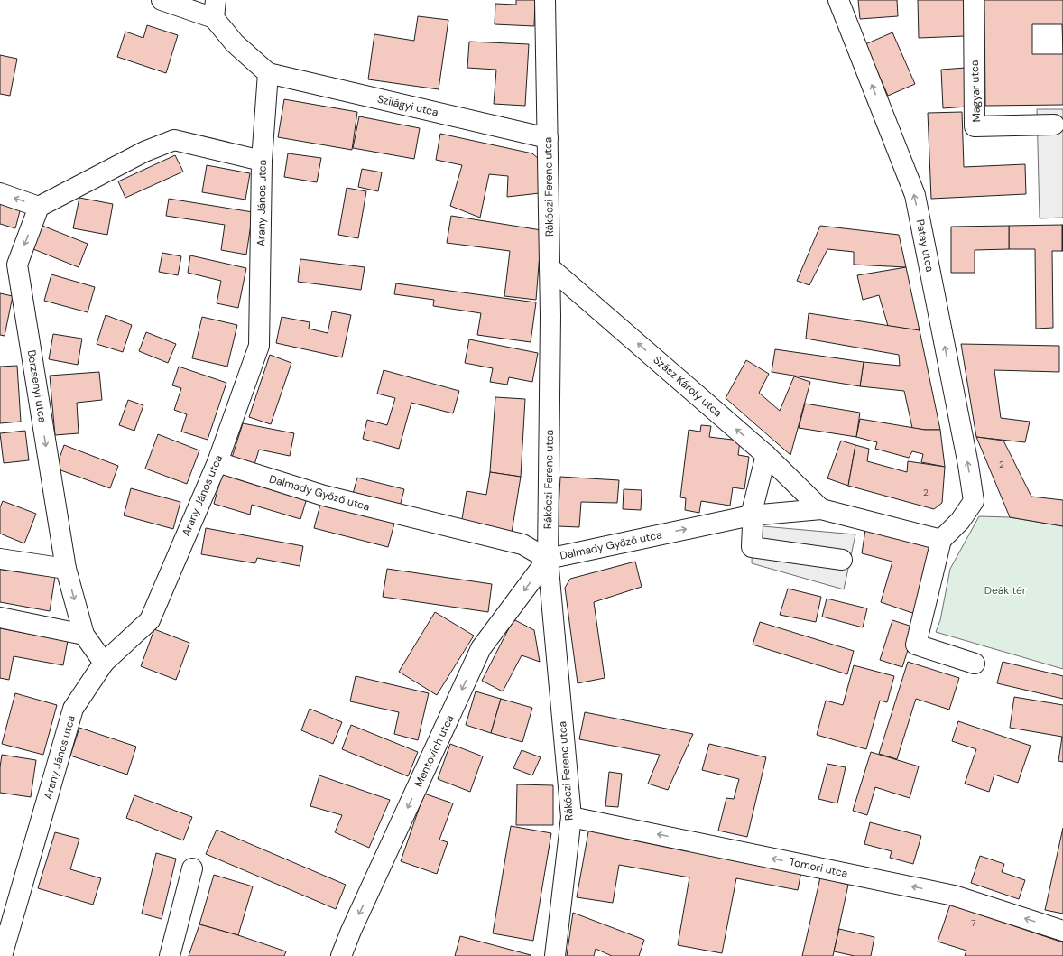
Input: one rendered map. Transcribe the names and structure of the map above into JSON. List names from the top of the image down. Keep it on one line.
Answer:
{"streets":{"street":["Magyar utca","Szilágyi utca","Rákóczi Ferenc utca","Arany János utca","Patay utca","Berzsenyi utca","Szász Károly utca","Dalmady Győző utca","Mentovich utca","Tomori utca"]},"crossings":[["Szilágyi utca","Rákóczi Ferenc utca"],["Szilágyi utca","Arany János utca"],["Rákóczi Ferenc utca","Szász Károly utca"],["Rákóczi Ferenc utca","Dalmady Győző utca"],["Rákóczi Ferenc utca","Mentovich utca"],["Rákóczi Ferenc utca","Tomori utca"],["Arany János utca","Berzsenyi utca"],["Arany János utca","Dalmady Győző utca"],["Patay utca","Dalmady Győző utca"],["Szász Károly utca","Dalmady Győző utca"],["Dalmady Győző utca","Mentovich utca"]],"one_way":["Patay utca","Berzsenyi utca","Szász Károly utca","Mentovich utca","Tomori utca"],"parks":["Deák tér"],"house_numbers":["2","2","7"]}
